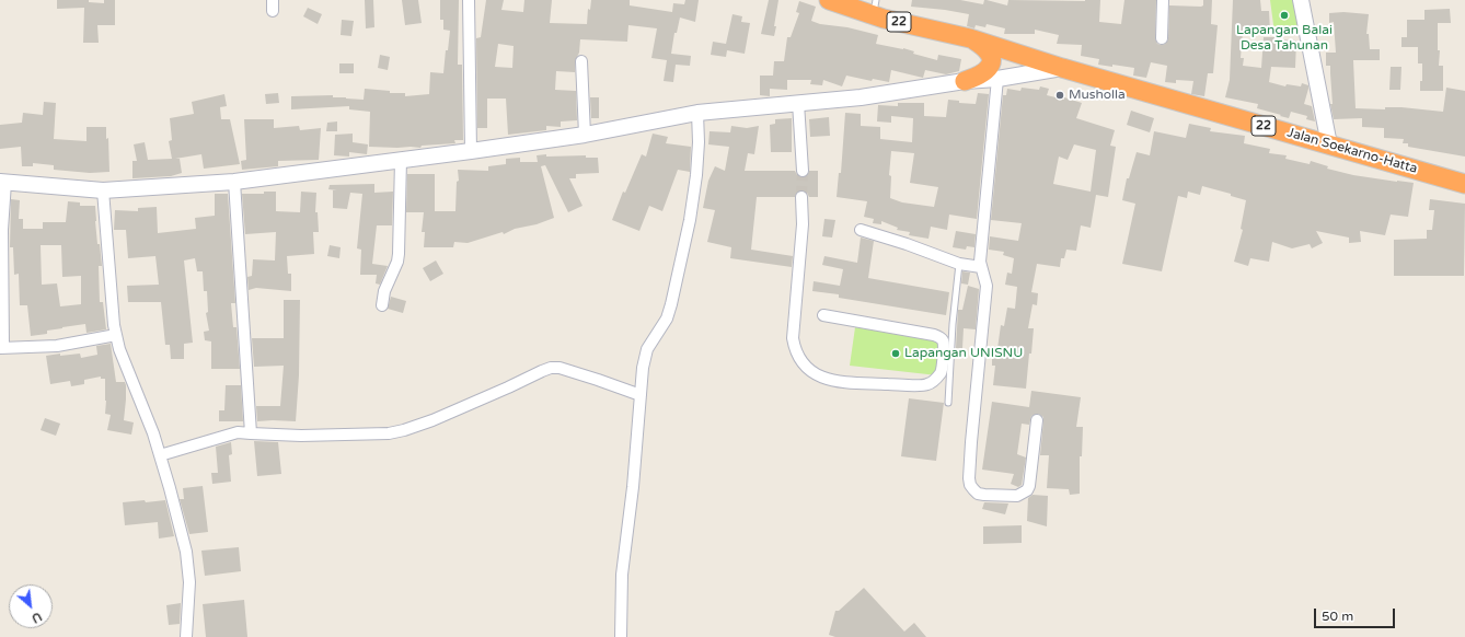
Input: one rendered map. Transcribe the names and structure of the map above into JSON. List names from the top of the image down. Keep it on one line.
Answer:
{"streets":{"highway":["22","Jalan Soekarno-Hatta"]},"crossings":[["22","Jalan Soekarno-Hatta"]],"places":["Lapangan Balai Desa Tahunan","Musholla","Lapangan UNISNU"],"scale_bar":"50 m","north":"bottom right"}
